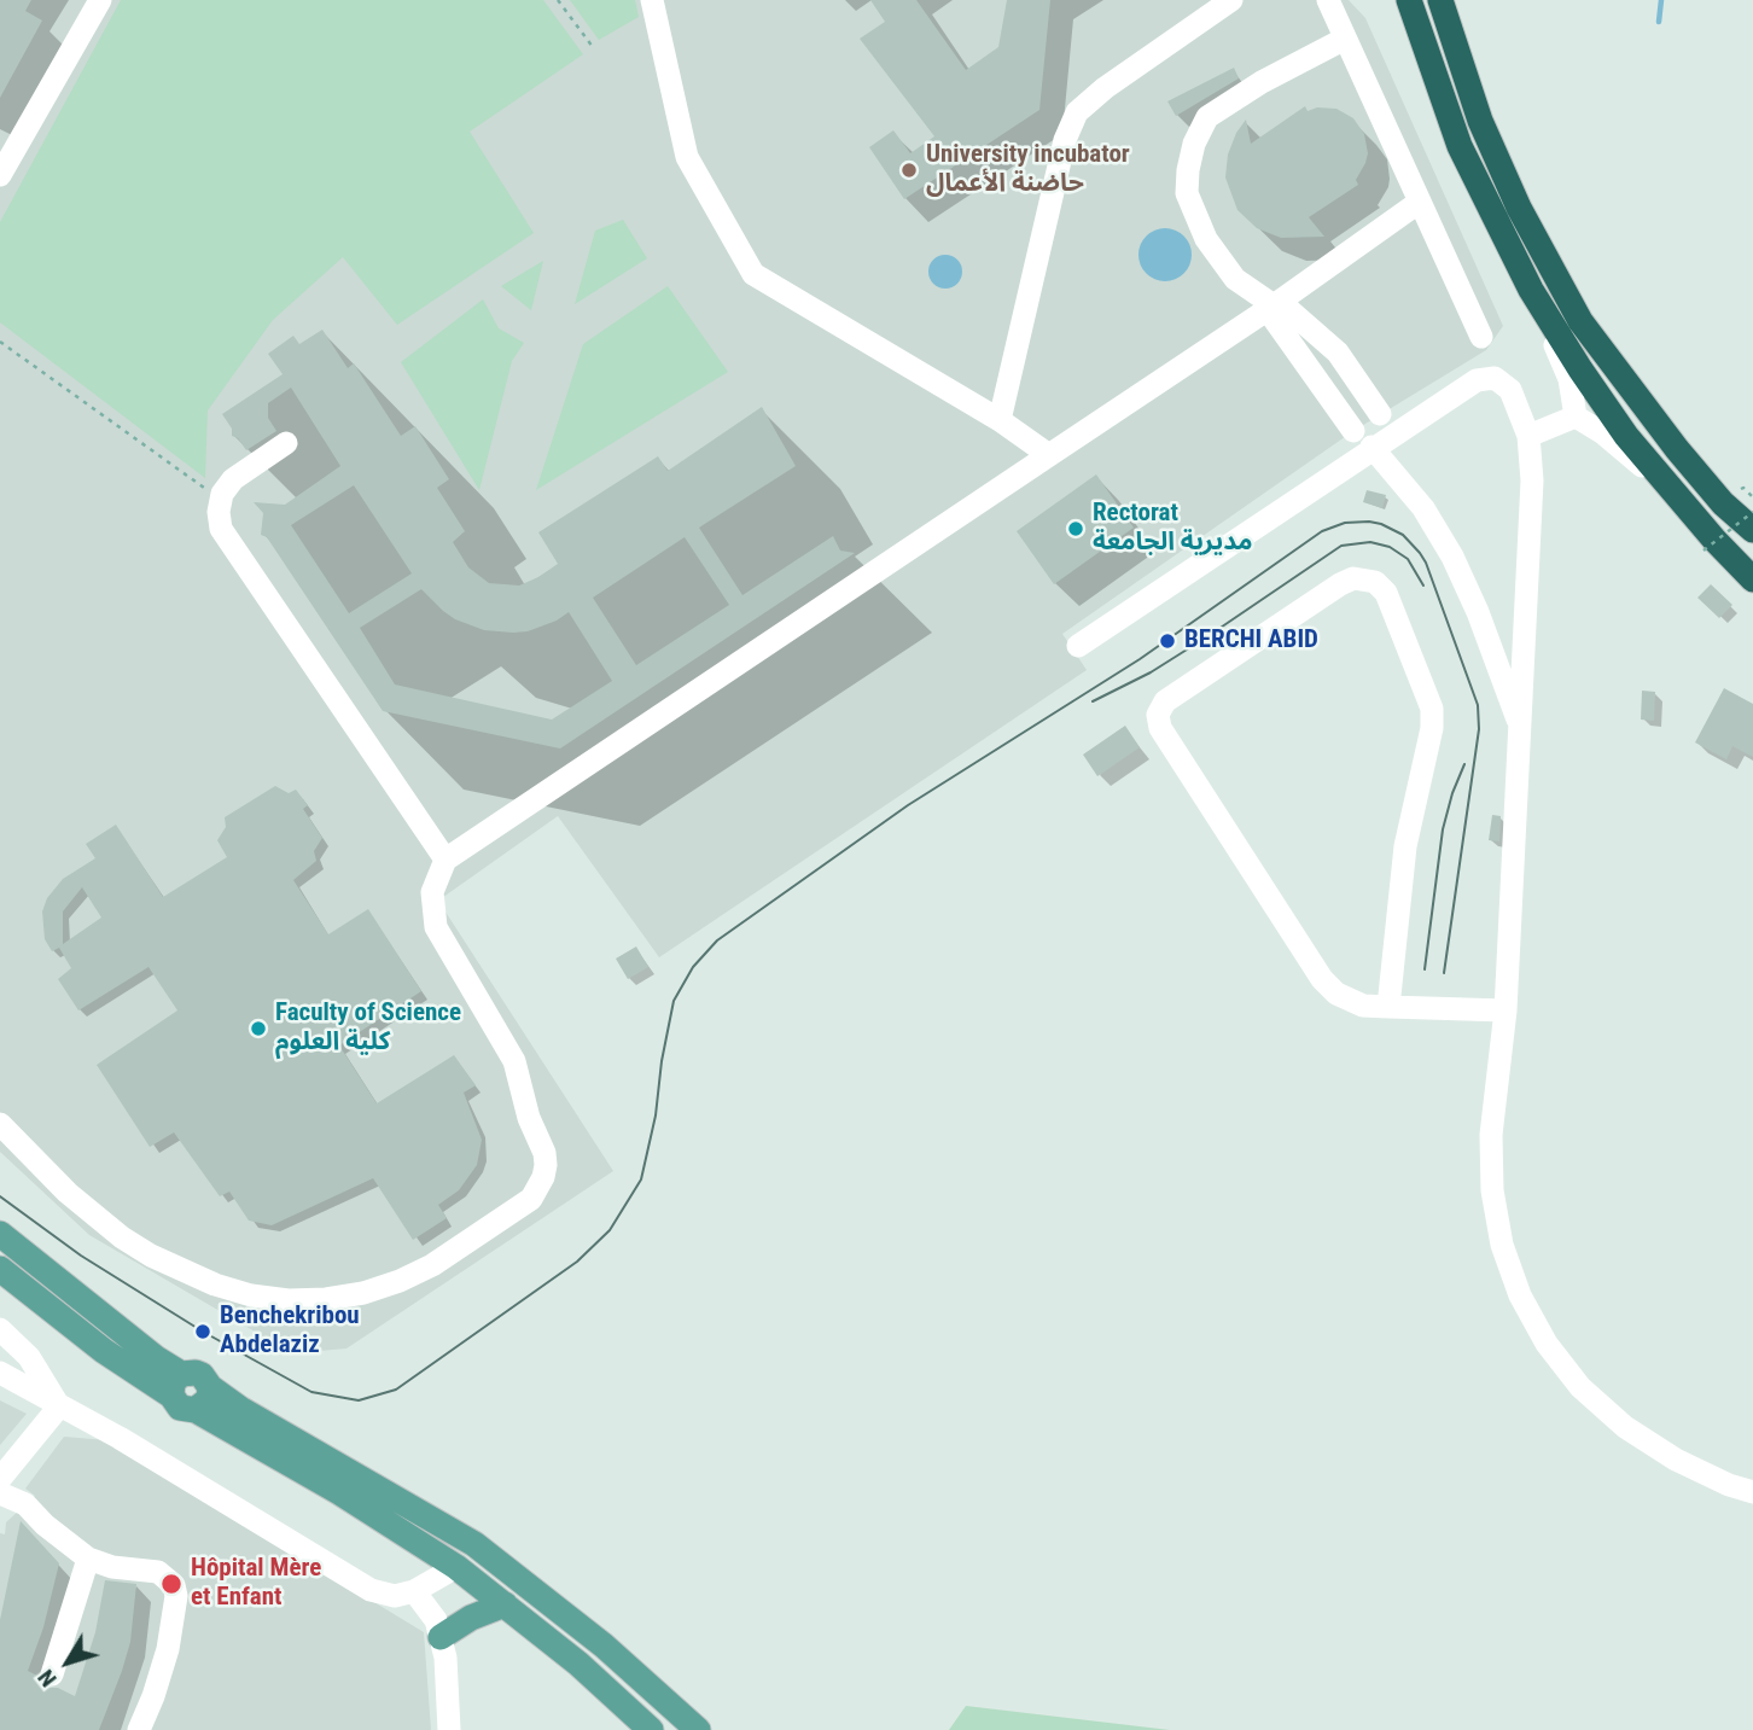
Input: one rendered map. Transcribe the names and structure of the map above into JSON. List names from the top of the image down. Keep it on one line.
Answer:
{"places":["University incubator حاضنة الأعمال","Rectorat مديرية الجامعة","BERCHI ABID","Faculty of Science كلية العلوم","Benchekribou Abdelaziz","Hôpital Mère et Enfant"],"north":"bottom left"}
